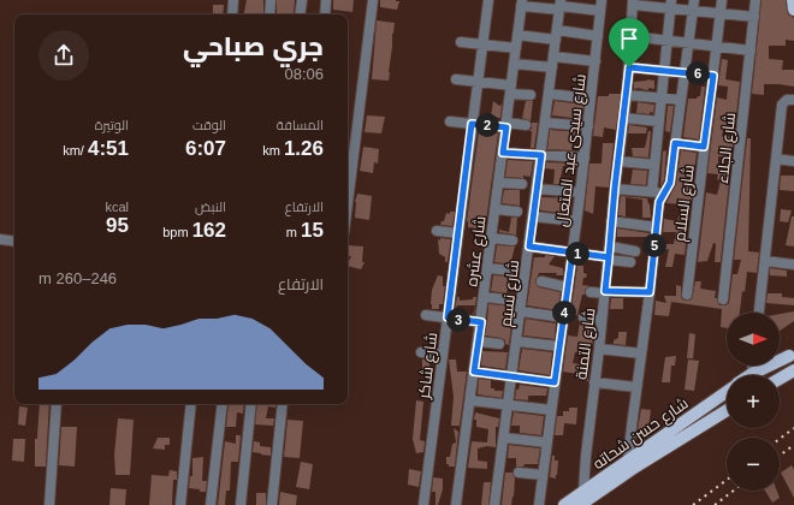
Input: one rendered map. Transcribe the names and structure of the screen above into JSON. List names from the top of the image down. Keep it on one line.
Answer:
{"streets":{"main road":["شارع حسن شحاته"],"street":["شارع الجلاء","شارع سيدى عبد المتعال","شارع السلام","شارع عشره","شارع نسيم","شارع التمنة","شارع شاكر"]},"crossings":[["شارع التمنة","شارع حسن شحاته"]],"north":"right","page":{"heading":["جري صباحي","08:06"],"pins":["6","2","5","1","4","3"],"stats":[["المسافة","1.26 km"],["الوقت","6:07"],["الوتيرة","4:51 /km"],["الارتفاع","15 m"],["النبض","162 bpm"],["kcal","95"]],"chart":["الارتفاع","246–260 m"],"map_buttons":["+","−"]}}
